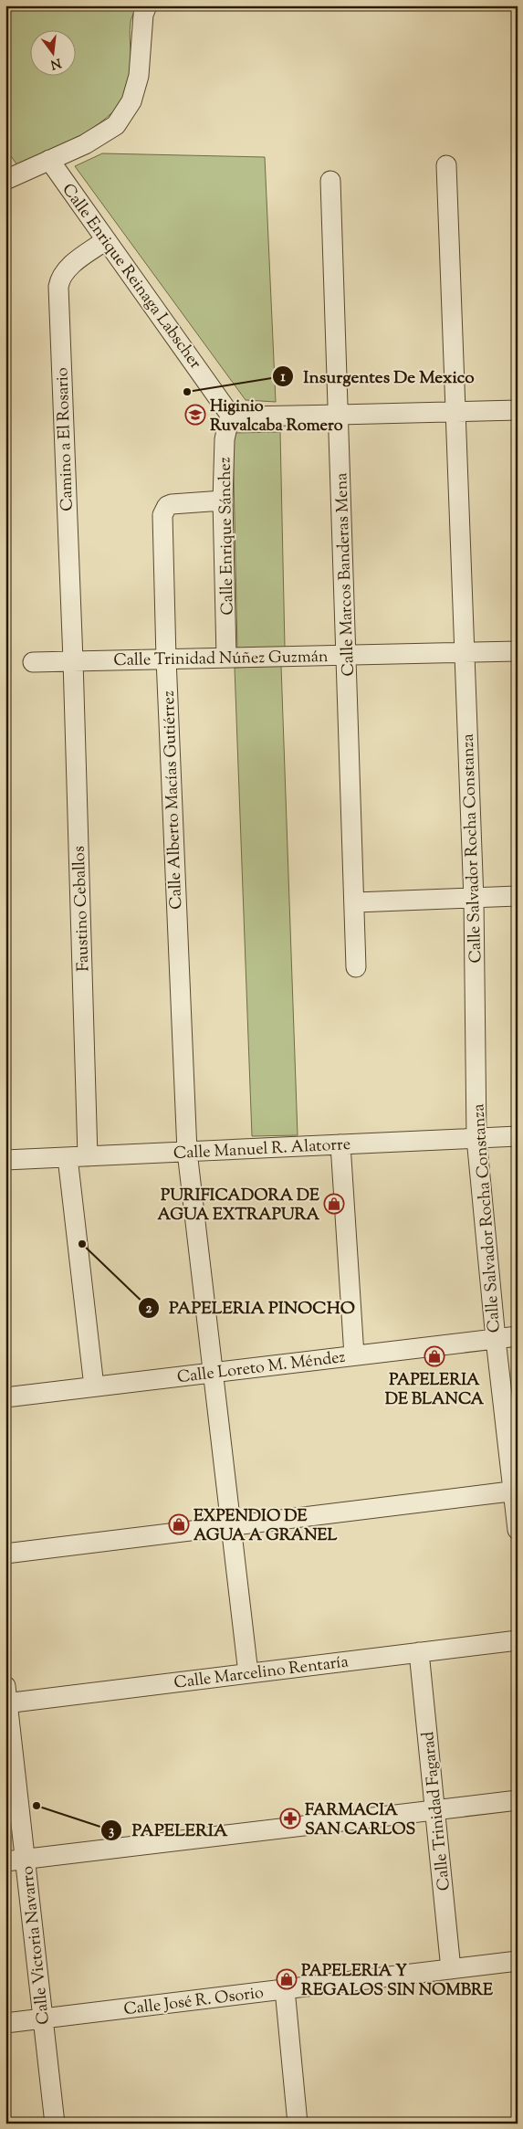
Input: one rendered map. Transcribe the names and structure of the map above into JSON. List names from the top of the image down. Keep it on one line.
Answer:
{"streets":{"street":["Calle Enrique Reinaga Labscher","Camino a El Rosario","Calle Enrique Sánchez","Calle Marcos Banderas Mena","Calle Trinidad Núñez Guzmán","Calle Alberto Macías Gutiérrez","Calle Salvador Rocha Constanza","Faustino Ceballos","Calle Manuel R. Alatorre","Calle Loreto M. Méndez","Calle Marcelino Rentaría","Calle Trinidad Fagarad","Calle Victoria Navarro","Calle José R. Osorio"]},"crossings":[["Calle Enrique Reinaga Labscher","Camino a El Rosario"],["Calle Enrique Reinaga Labscher","Calle Enrique Sánchez"],["Camino a El Rosario","Calle Trinidad Núñez Guzmán"],["Camino a El Rosario","Faustino Ceballos"],["Calle Enrique Sánchez","Calle Trinidad Núñez Guzmán"],["Calle Enrique Sánchez","Calle Alberto Macías Gutiérrez"],["Calle Marcos Banderas Mena","Calle Trinidad Núñez Guzmán"],["Calle Trinidad Núñez Guzmán","Calle Alberto Macías Gutiérrez"],["Calle Trinidad Núñez Guzmán","Calle Salvador Rocha Constanza"],["Calle Trinidad Núñez Guzmán","Faustino Ceballos"],["Calle Alberto Macías Gutiérrez","Calle Manuel R. Alatorre"],["Calle Salvador Rocha Constanza","Calle Manuel R. Alatorre"],["Calle Salvador Rocha Constanza","Calle Loreto M. Méndez"],["Faustino Ceballos","Calle Manuel R. Alatorre"],["Calle Marcelino Rentaría","Calle Trinidad Fagarad"],["Calle Marcelino Rentaría","Calle Victoria Navarro"],["Calle Trinidad Fagarad","Calle José R. Osorio"],["Calle Victoria Navarro","Calle José R. Osorio"]],"places":{"other":["Insurgentes De Mexico","PAPELERIA PINOCHO","PAPELERIA"],"school or university":["Higinio Ruvalcaba Romero"],"shop":["PURIFICADORA DE AGUA EXTRAPURA","PAPELERIA DE BLANCA","EXPENDIO DE AGUA A GRANEL","PAPELERIA Y REGALOS SIN NOMBRE"],"pharmacy":["FARMACIA SAN CARLOS"]},"north":"bottom"}
